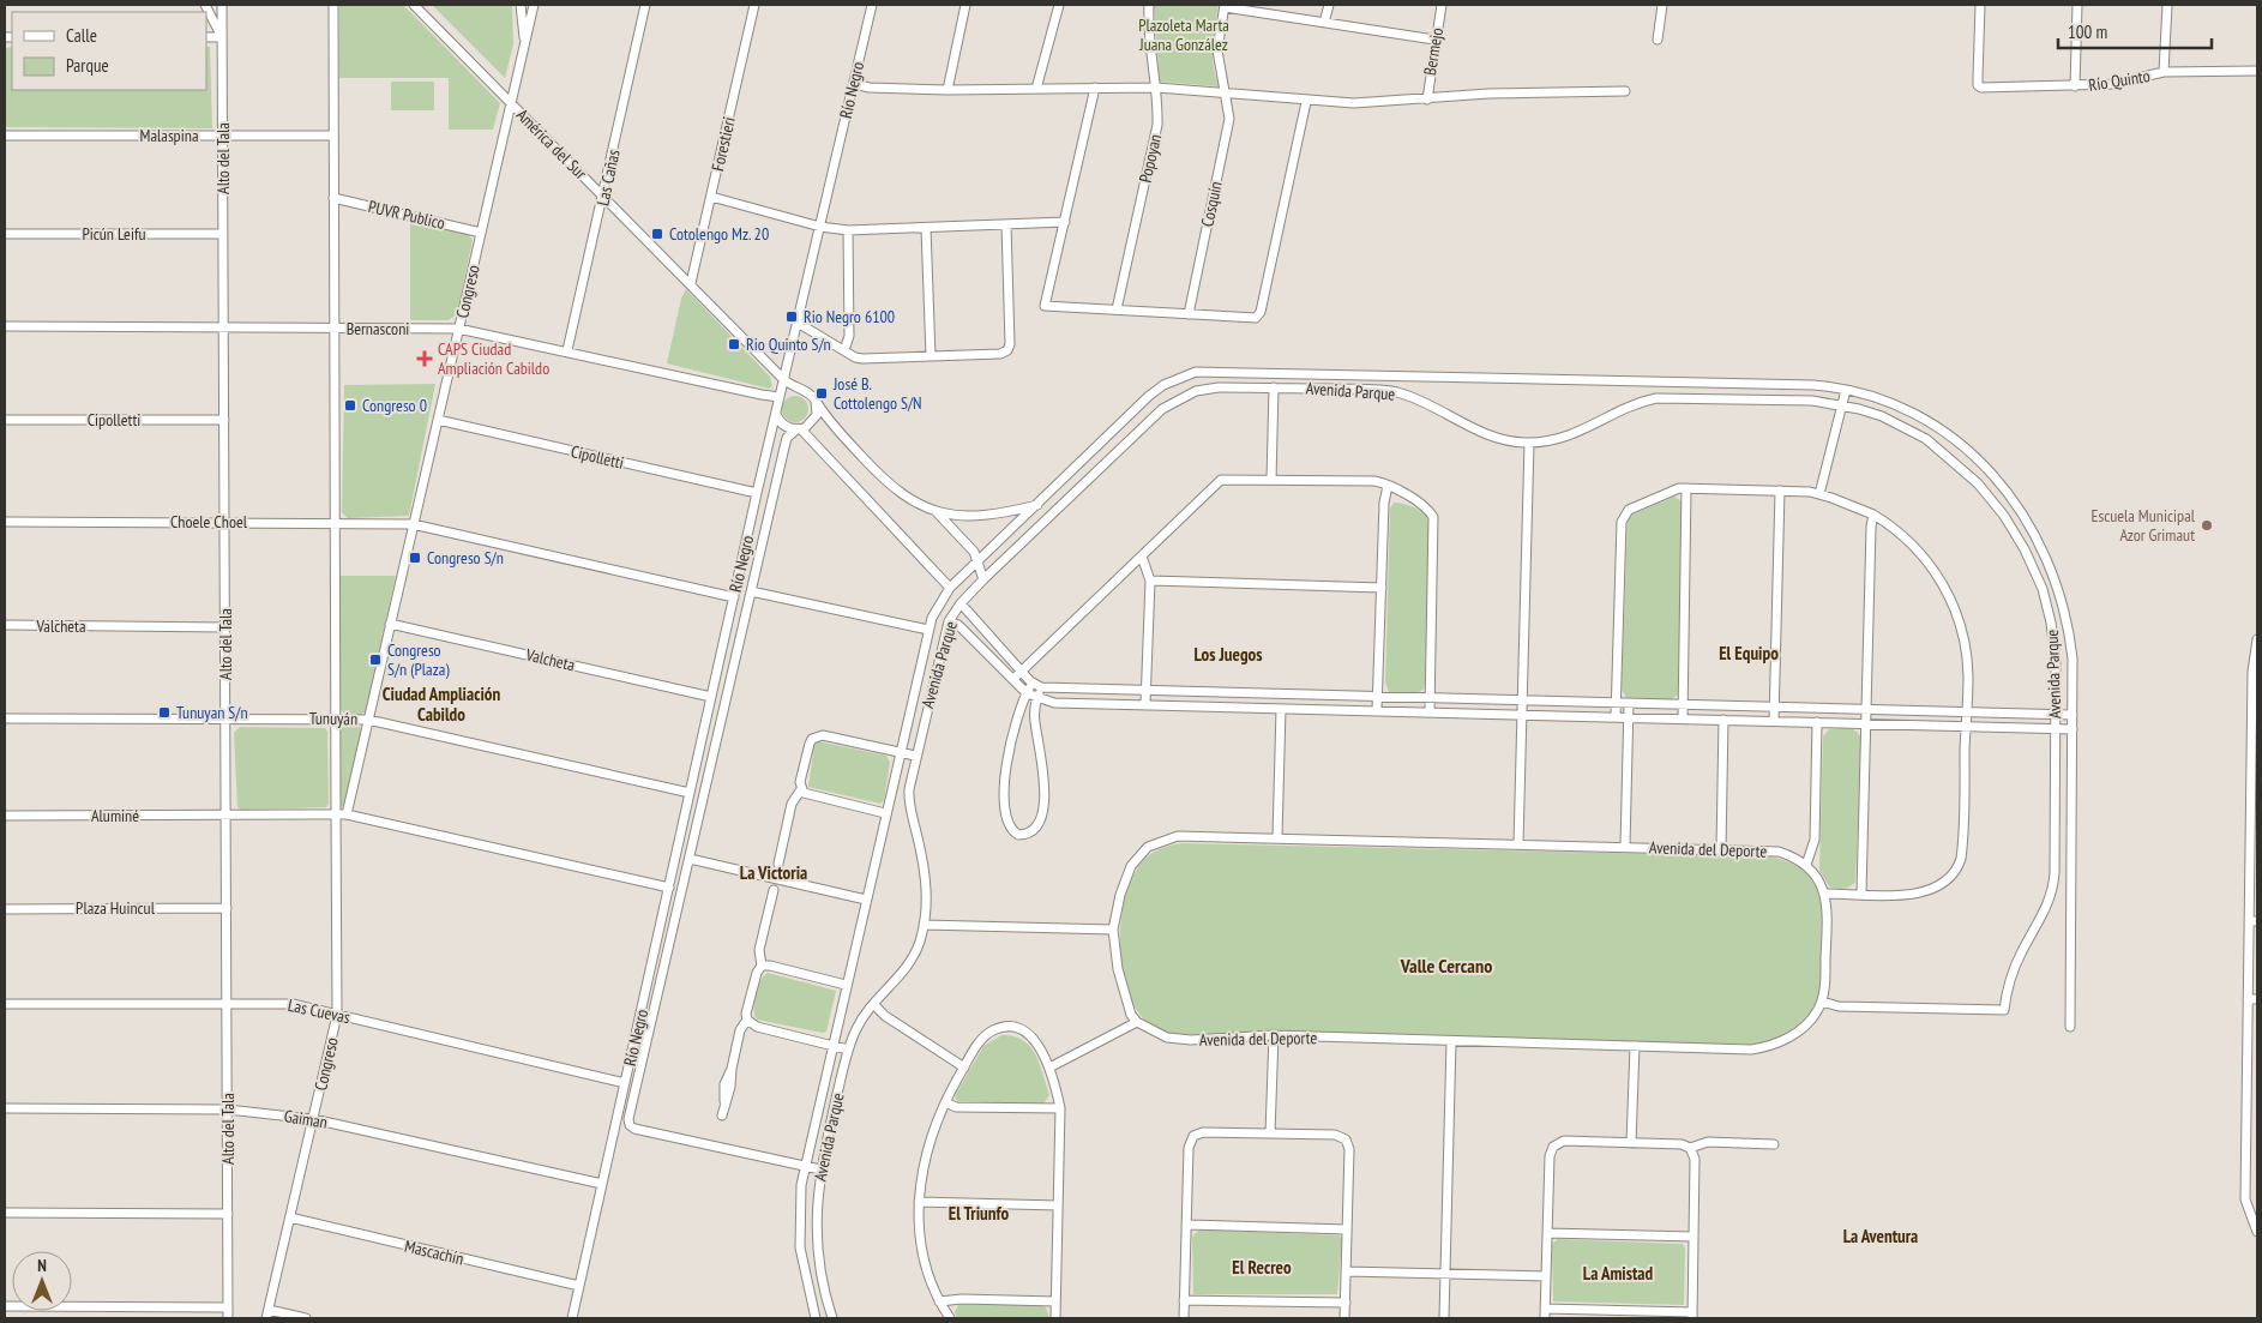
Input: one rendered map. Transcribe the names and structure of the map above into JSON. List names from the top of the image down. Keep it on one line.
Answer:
{"streets":{"street":["Bermejo","Río Quinto","Río Negro","Malaspina","América del Sur","Forestieri","Alto del Tala","Popoyan","Las Cañas","Cosquín","PUVR Publico","Picún Leifu","Congreso","Bernasconi","Avenida Parque","Cipolletti","Choele Choel","Valcheta","Tunuyán","Aluminé","Avenida del Deporte","Plaza Huincul","Las Cuevas","Gaiman","Mascachín"]},"crossings":[["Río Negro","América del Sur"],["Río Negro","Bernasconi"],["Río Negro","Avenida Parque"],["Río Negro","Cipolletti"],["Río Negro","Choele Choel"],["Río Negro","Valcheta"],["Río Negro","Tunuyán"],["Río Negro","Las Cuevas"],["Río Negro","Gaiman"],["Río Negro","Mascachín"],["Malaspina","Alto del Tala"],["Malaspina","Congreso"],["América del Sur","Forestieri"],["América del Sur","Las Cañas"],["América del Sur","Congreso"],["América del Sur","Bernasconi"],["Alto del Tala","Picún Leifu"],["Alto del Tala","Bernasconi"],["Alto del Tala","Cipolletti"],["Alto del Tala","Choele Choel"],["Alto del Tala","Valcheta"],["Alto del Tala","Tunuyán"],["Alto del Tala","Aluminé"],["Alto del Tala","Plaza Huincul"],["Alto del Tala","Las Cuevas"],["Alto del Tala","Gaiman"],["Las Cañas","Bernasconi"],["PUVR Publico","Congreso"],["Congreso","Bernasconi"],["Congreso","Cipolletti"],["Congreso","Choele Choel"],["Congreso","Valcheta"],["Congreso","Tunuyán"],["Congreso","Aluminé"],["Congreso","Las Cuevas"],["Congreso","Gaiman"],["Congreso","Mascachín"],["Avenida Parque","Avenida del Deporte"]],"districts":["El Equipo","Los Juegos","Ciudad Ampliación Cabildo","La Victoria","Valle Cercano","El Triunfo","La Aventura","El Recreo","La Amistad"],"parks":["Plazoleta Marta Juana González"],"places":{"transit":["Cotolengo Mz. 20","Rio Negro 6100","Rio Quinto S/n","José B. Cottolengo S/N","Congreso 0","Congreso S/n","Congreso S/n (Plaza)","Tunuyan S/n"],"health":["CAPS Ciudad Ampliación Cabildo"],"other":["Escuela Municipal Azor Grimaut"]},"legend":["Calle","Parque"],"scale_bar":"100 m","north":"top"}
